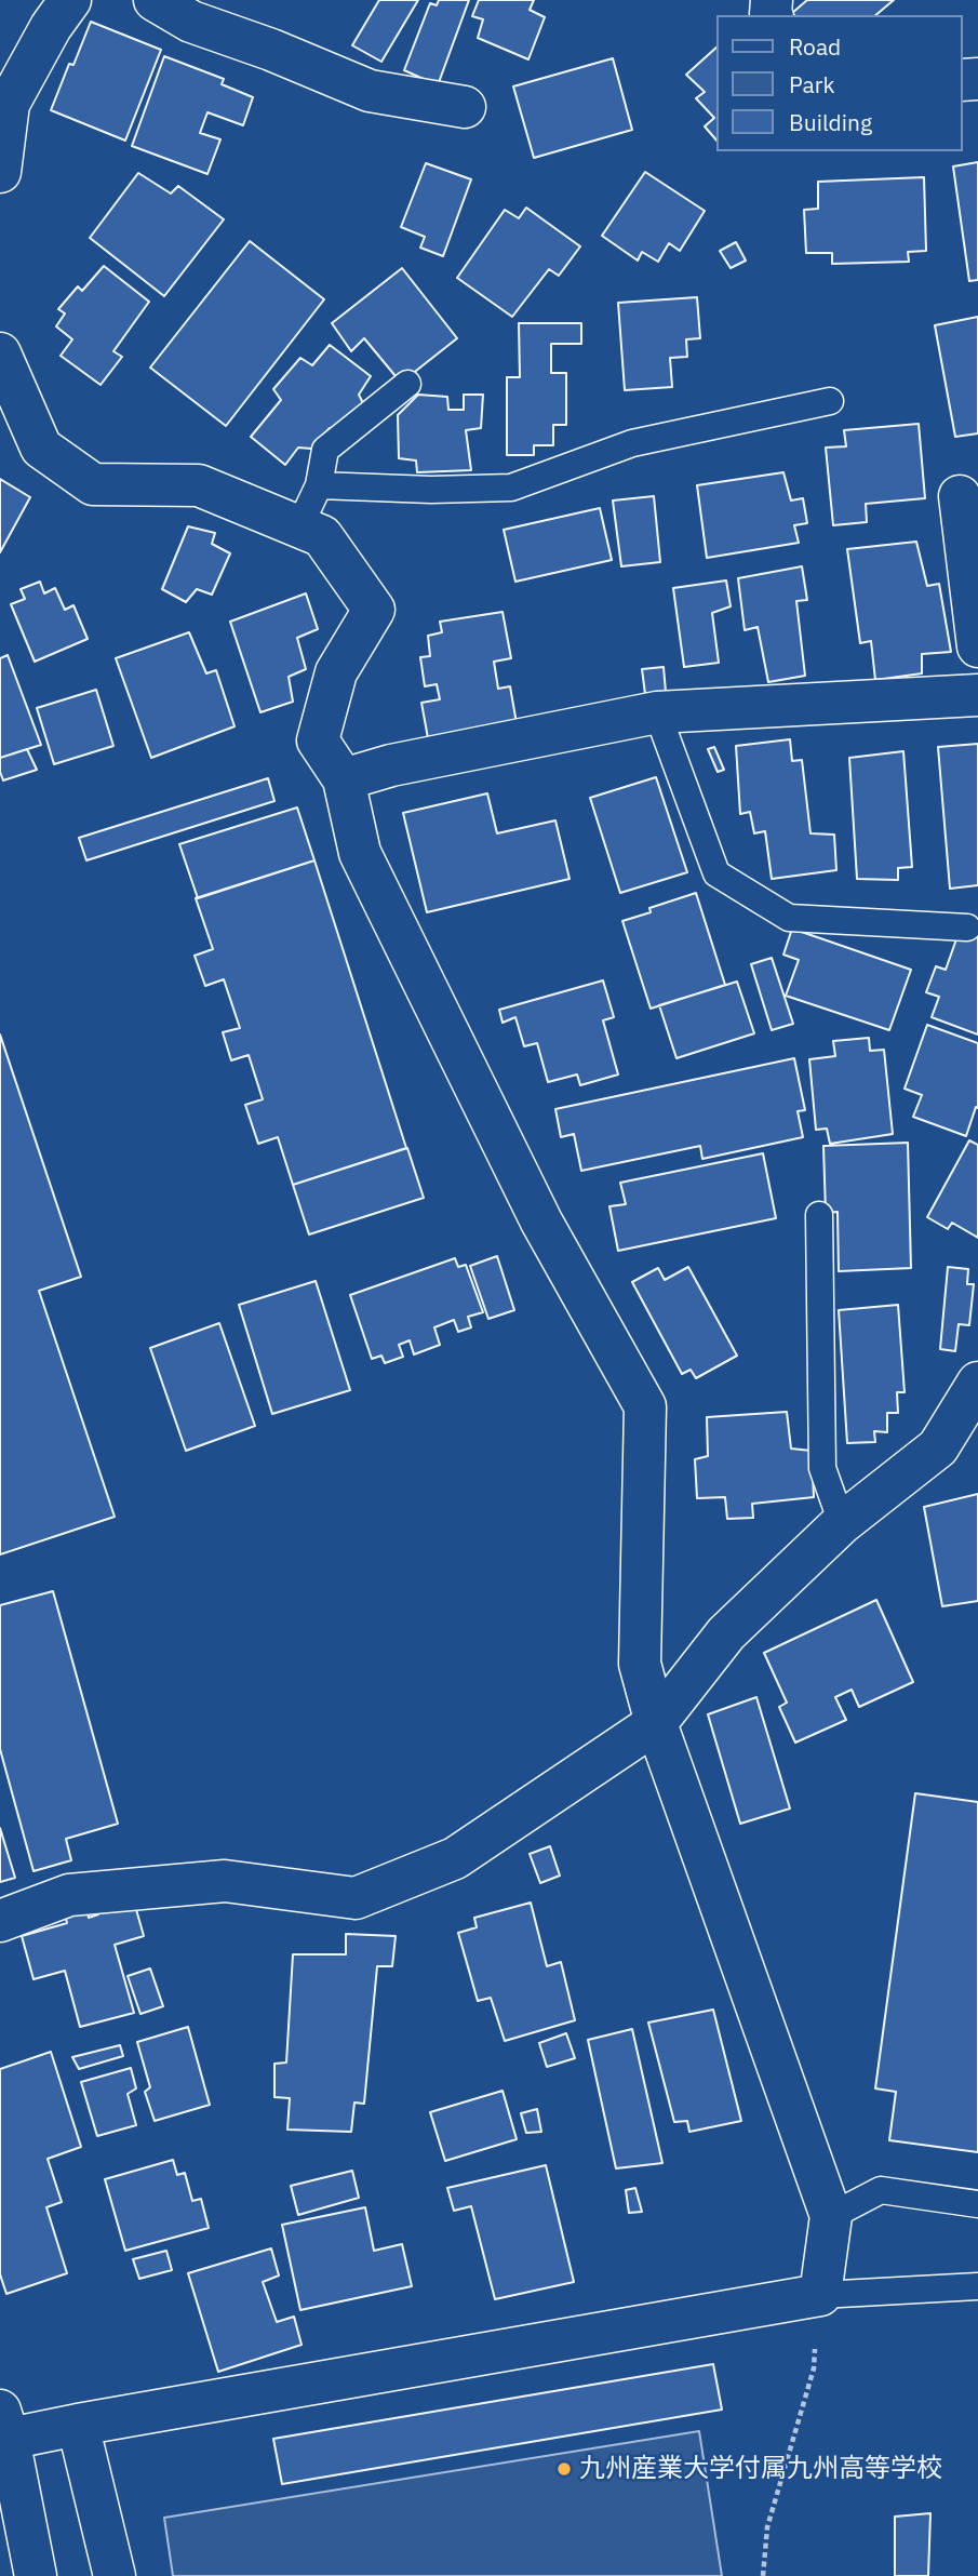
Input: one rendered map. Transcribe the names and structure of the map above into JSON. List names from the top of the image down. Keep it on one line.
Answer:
{"places":["九州産業大学付属九州高等学校"],"legend":["Road","Park","Building"]}
